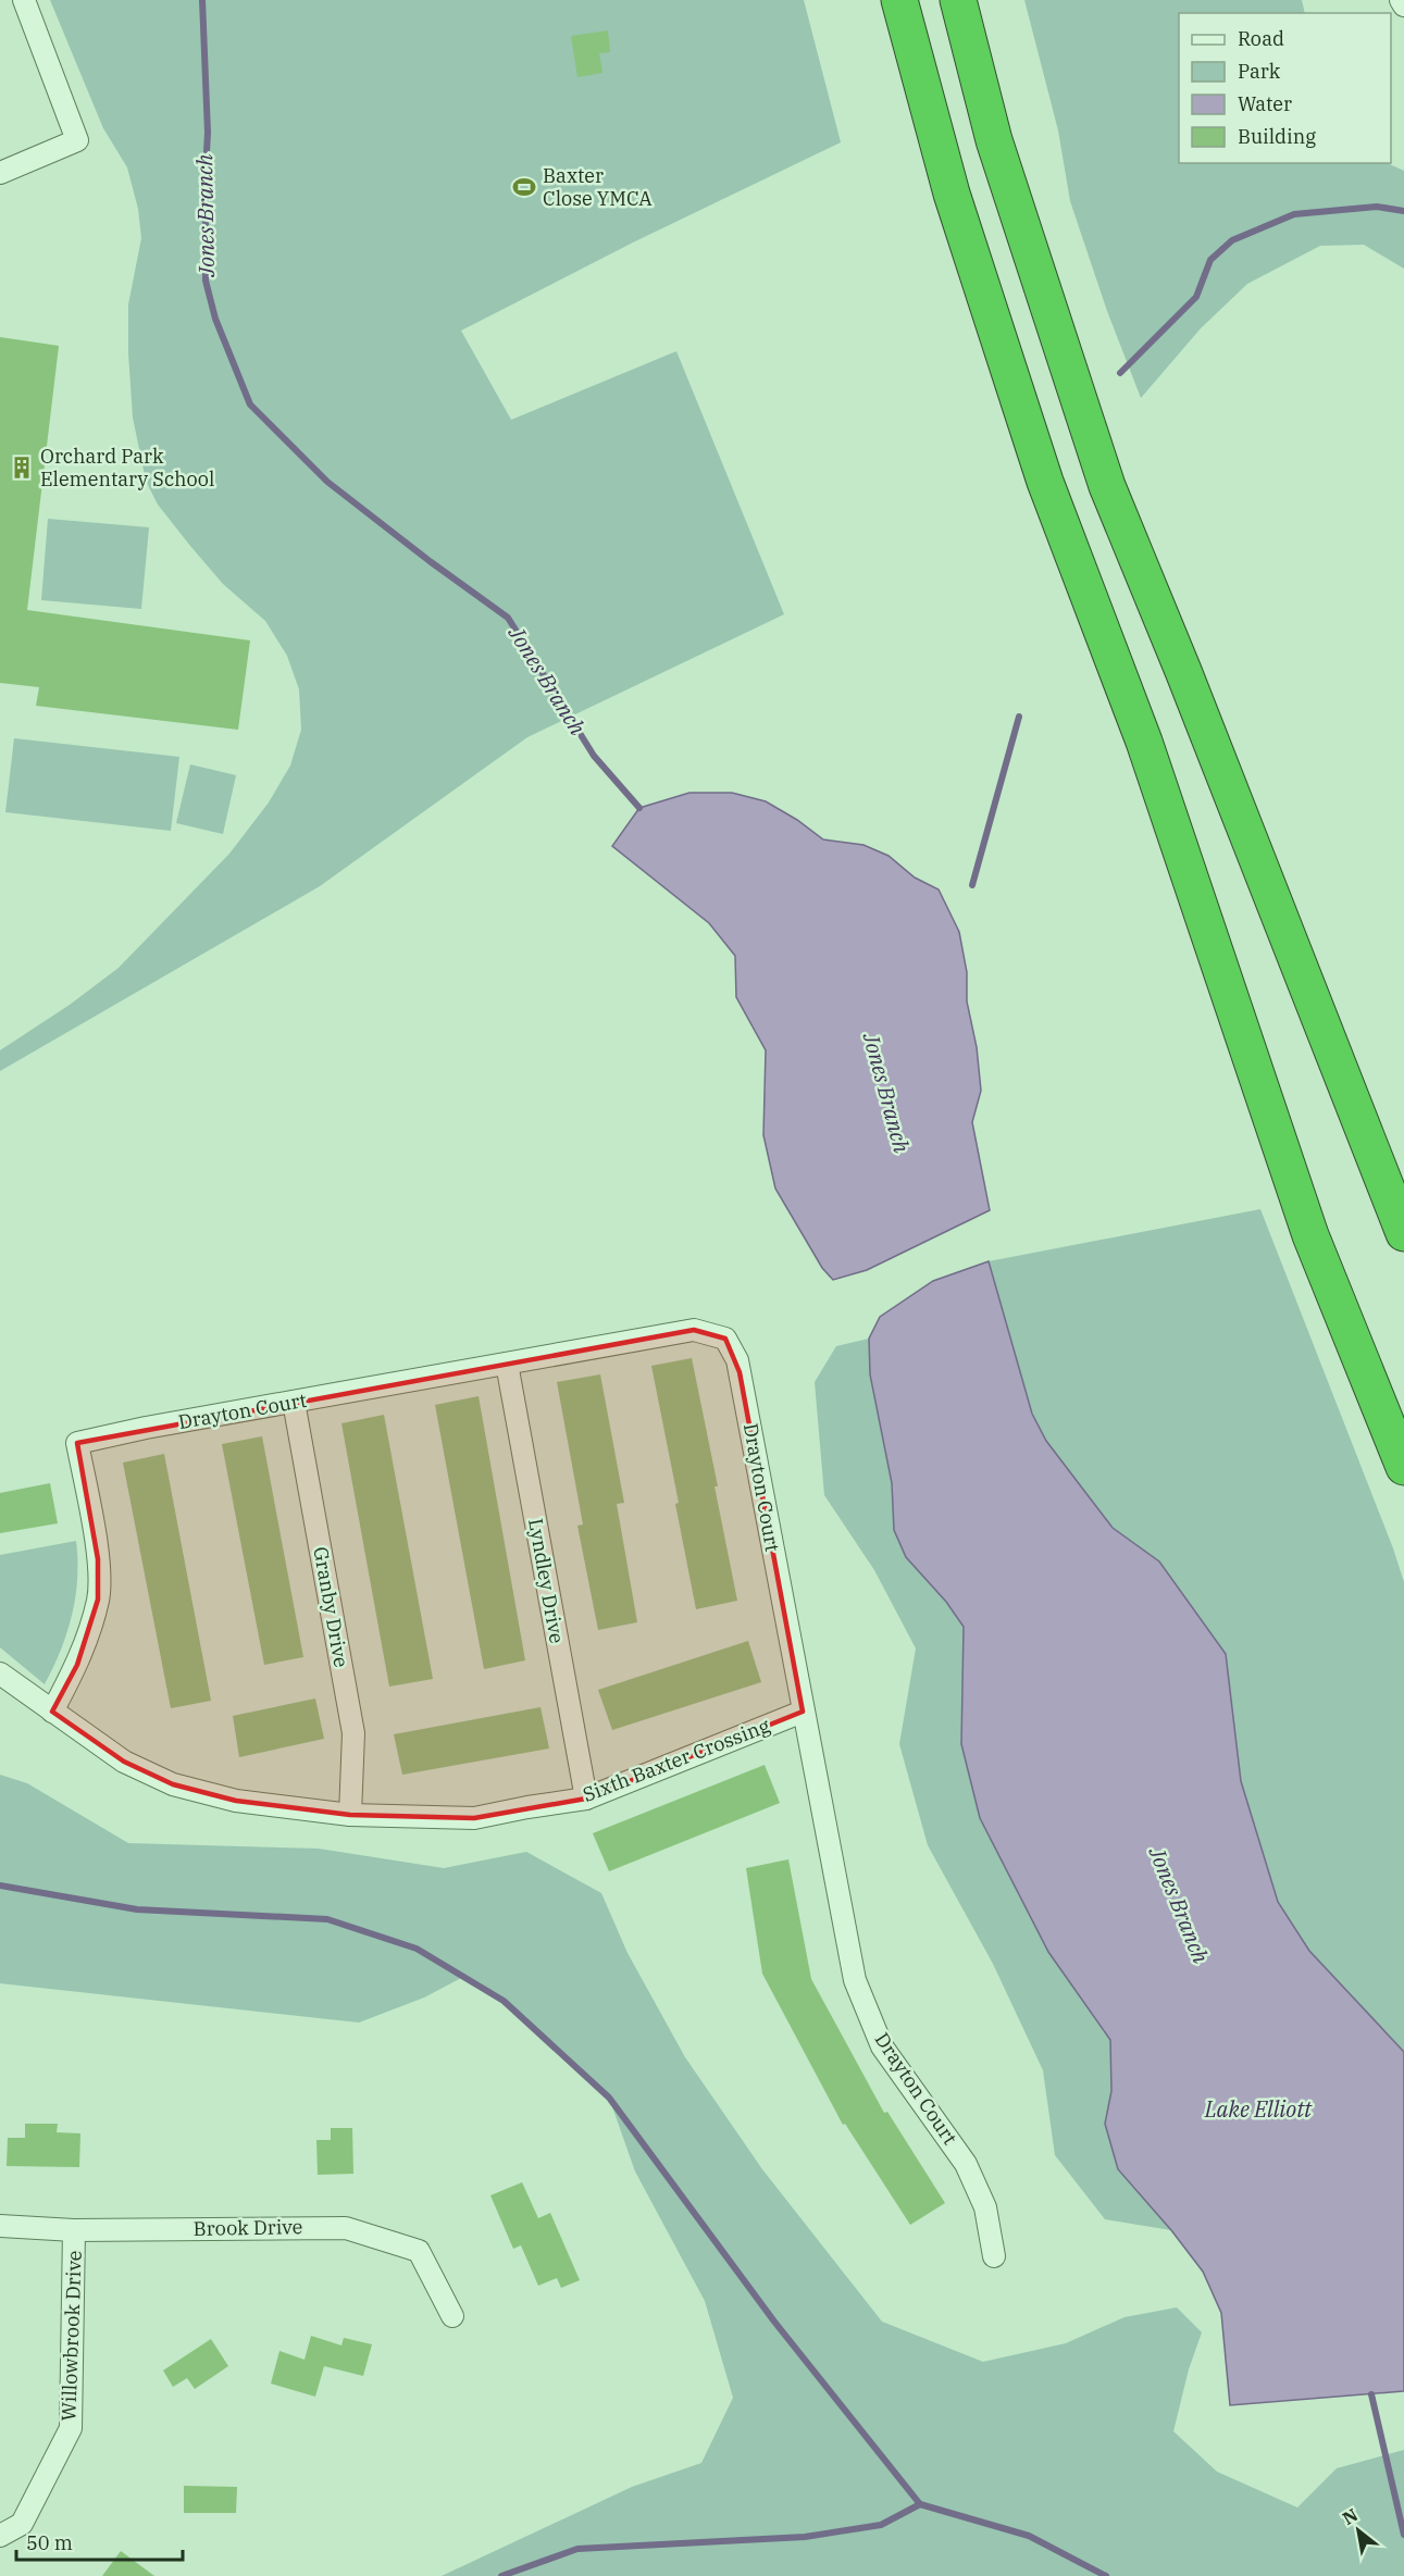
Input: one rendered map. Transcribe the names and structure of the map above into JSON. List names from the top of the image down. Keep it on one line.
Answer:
{"streets":{"street":["Drayton Court","Lyndley Drive","Granby Drive","Sixth Baxter Crossing","Brook Drive","Willowbrook Drive"]},"crossings":[["Drayton Court","Lyndley Drive"],["Drayton Court","Granby Drive"],["Drayton Court","Sixth Baxter Crossing"],["Lyndley Drive","Sixth Baxter Crossing"],["Granby Drive","Sixth Baxter Crossing"],["Brook Drive","Willowbrook Drive"]],"water":["Jones Branch","Lake Elliott"],"places":{"sports":["Baxter Close YMCA"],"building":["Orchard Park Elementary School"]},"legend":["Road","Park","Water","Building"],"scale_bar":"50 m","north":"top left"}
